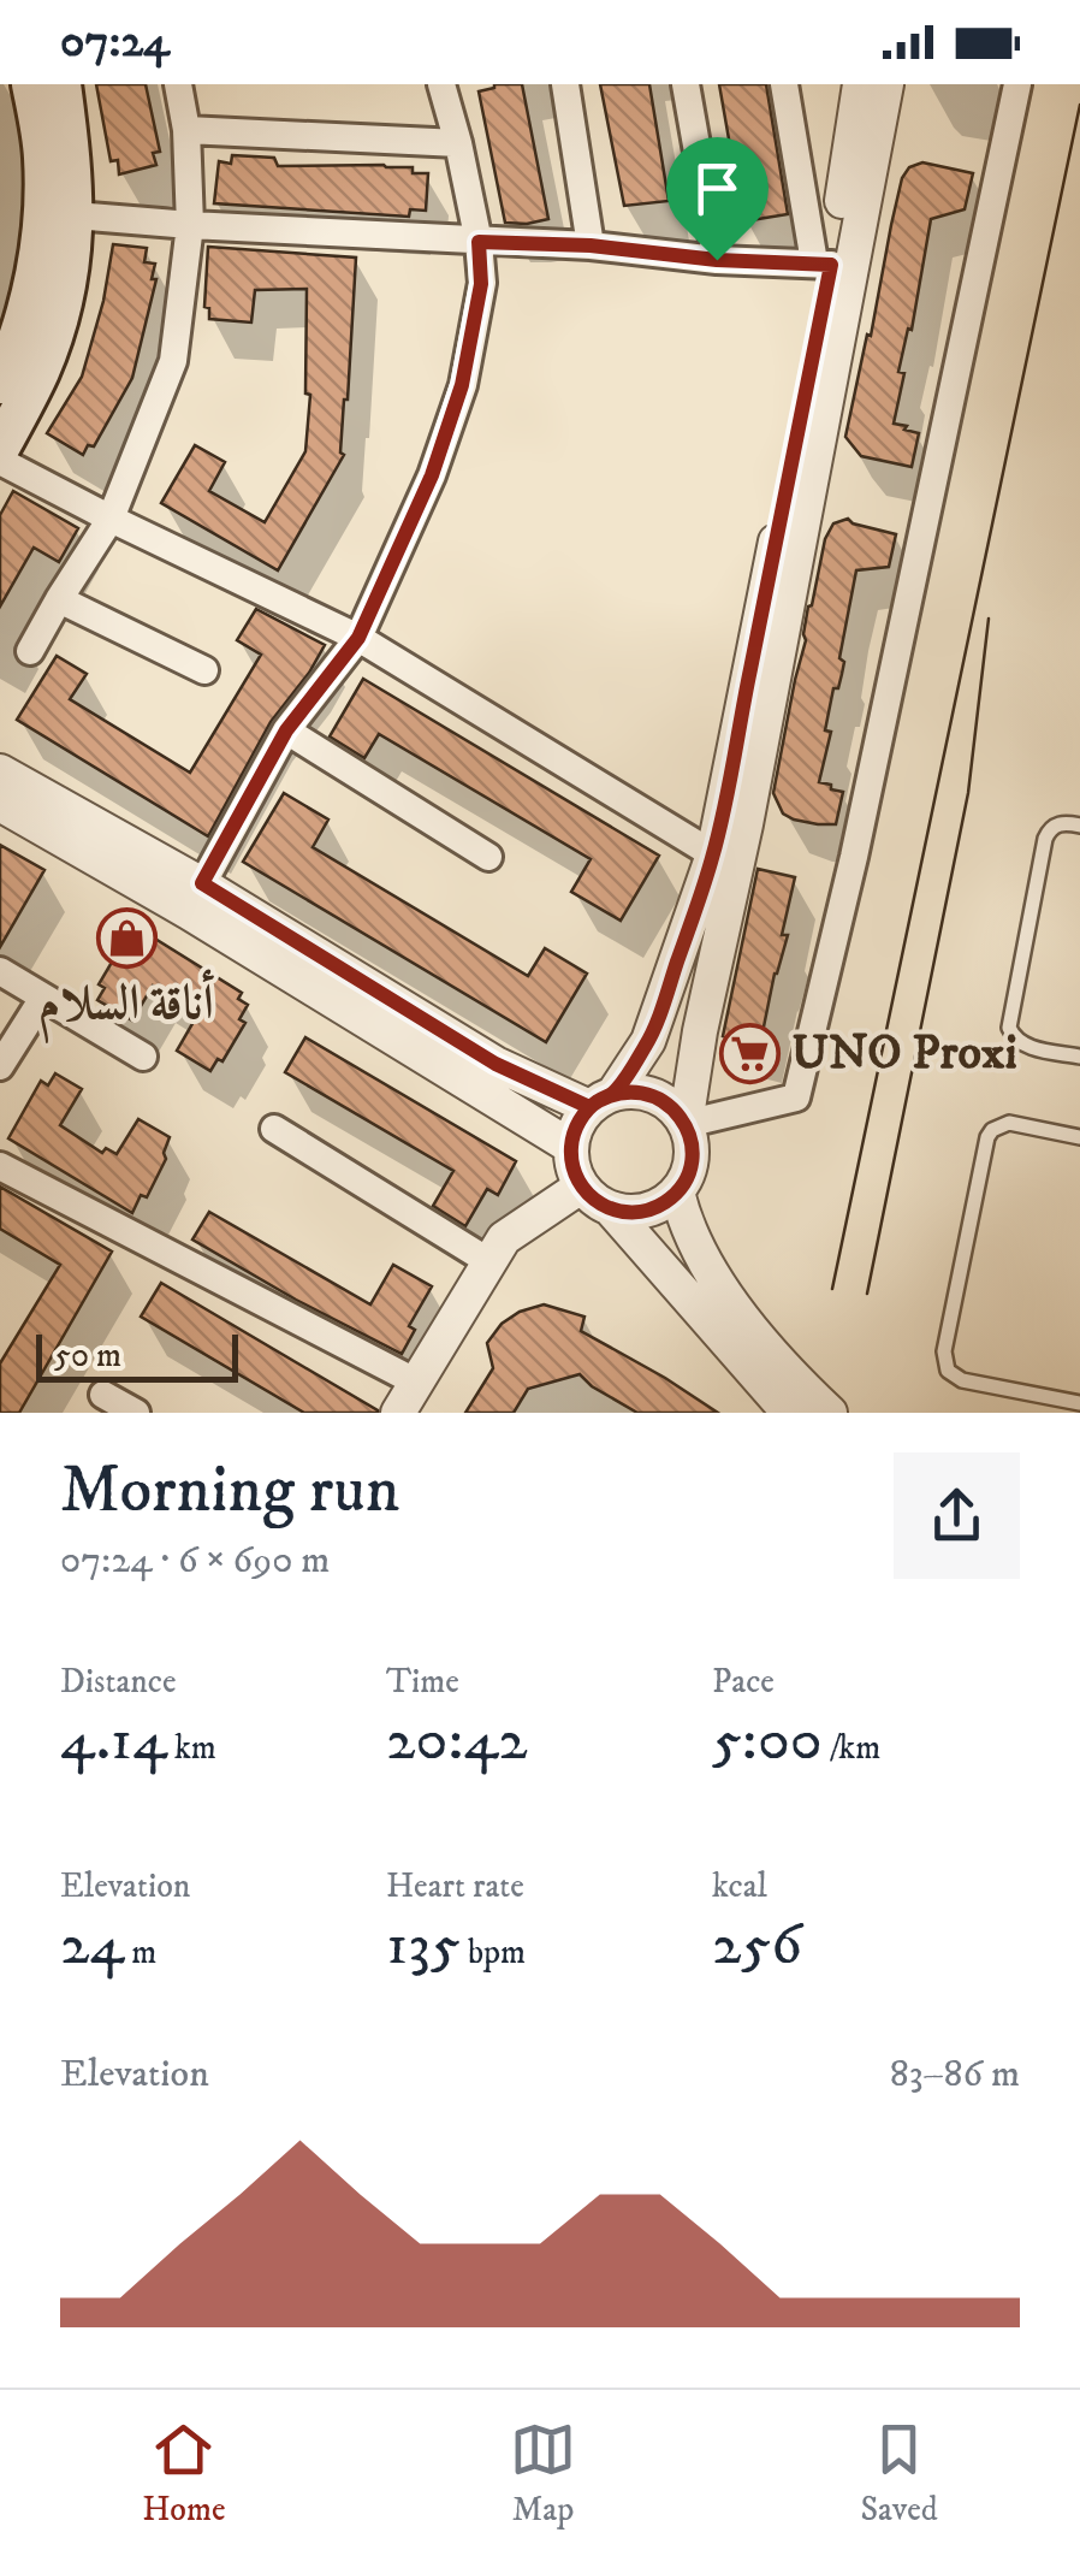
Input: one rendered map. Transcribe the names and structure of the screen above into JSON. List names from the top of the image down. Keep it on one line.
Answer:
{"places":{"shop":["أناقة السلام"],"supermarket":["UNO Proxi"]},"scale_bar":"50 m","page":{"status":"07:24","scale":"50 m","heading":["Morning run","07:24 · 6 × 690 m"],"stats":[["Distance","4.14 km"],["Time","20:42"],["Pace","5:00 /km"],["Elevation","24 m"],["Heart rate","135 bpm"],["kcal","256"]],"chart":["Elevation","83–86 m"],"tabs":["Home","Map","Saved"]}}
